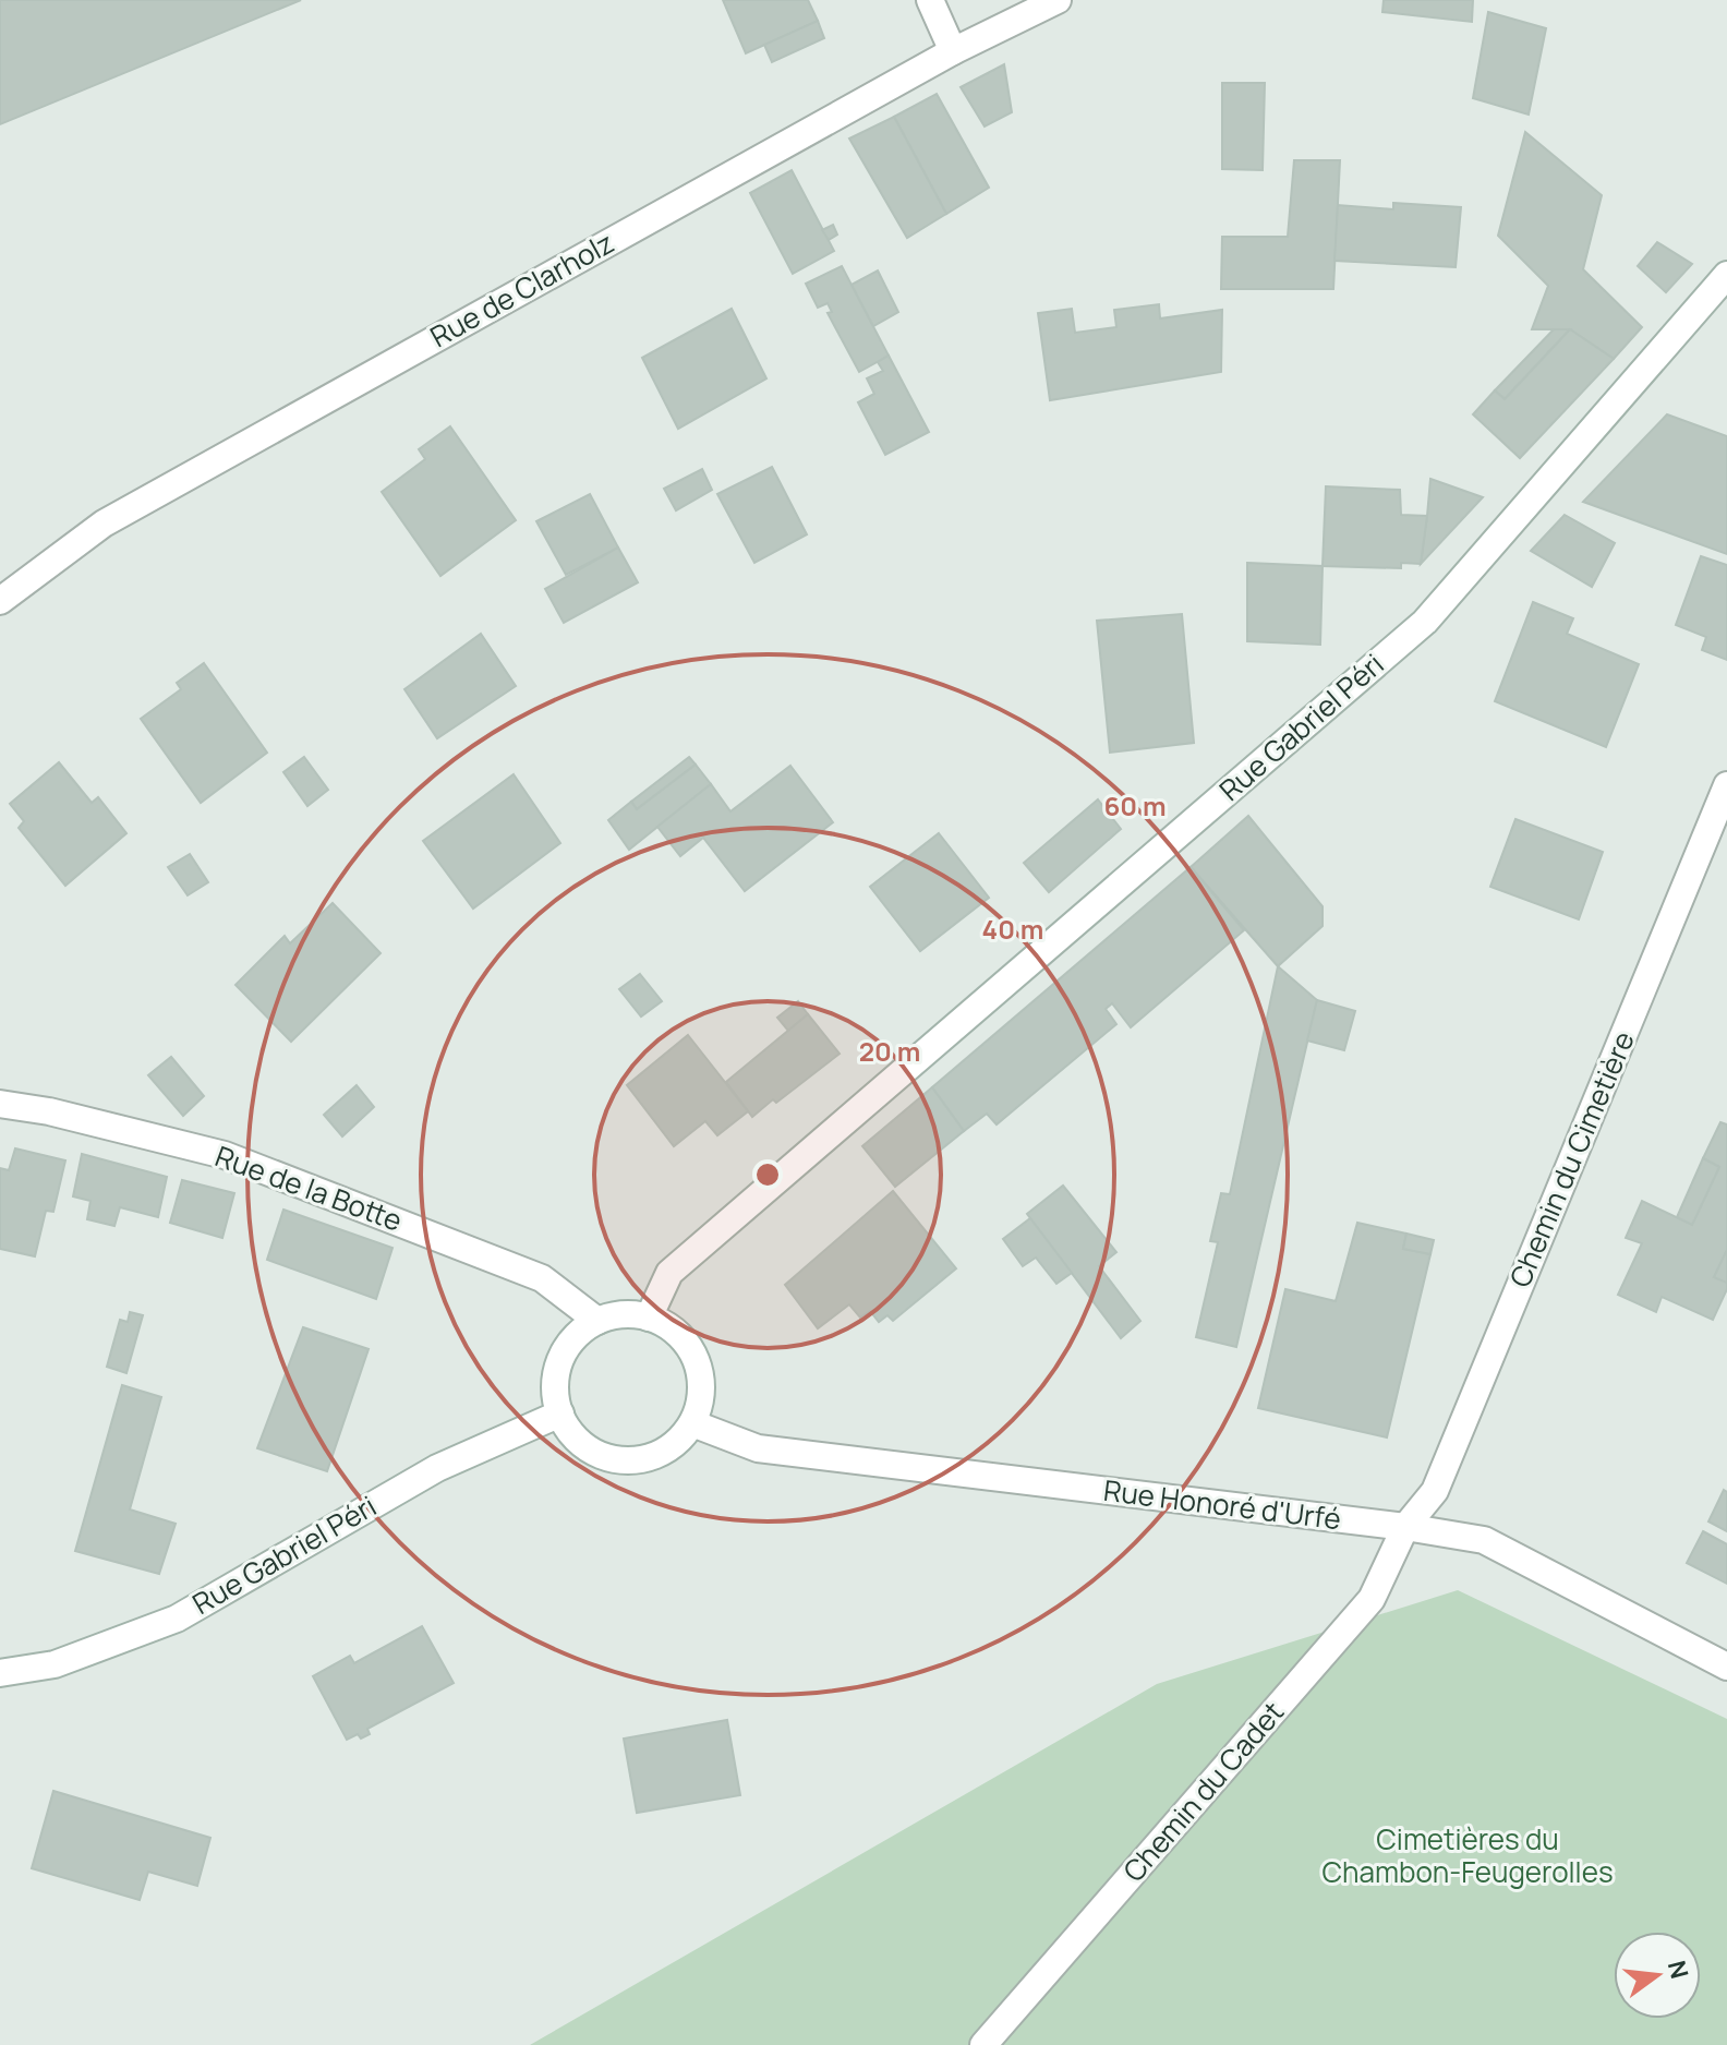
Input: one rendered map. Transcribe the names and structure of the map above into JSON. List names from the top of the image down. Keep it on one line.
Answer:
{"streets":{"street":["Rue de Clarholz","Rue Gabriel Péri","Chemin du Cimetière","Rue de la Botte","Rue Honoré d'Urfé","Chemin du Cadet"]},"crossings":[["Rue Gabriel Péri","Rue de la Botte"],["Rue Gabriel Péri","Rue Honoré d'Urfé"],["Chemin du Cimetière","Rue Honoré d'Urfé"],["Chemin du Cimetière","Chemin du Cadet"],["Rue de la Botte","Rue Honoré d'Urfé"],["Rue Honoré d'Urfé","Chemin du Cadet"]],"parks":["Cimetières du Chambon-Feugerolles"],"north":"right","rings":["60 m","40 m","20 m"]}
